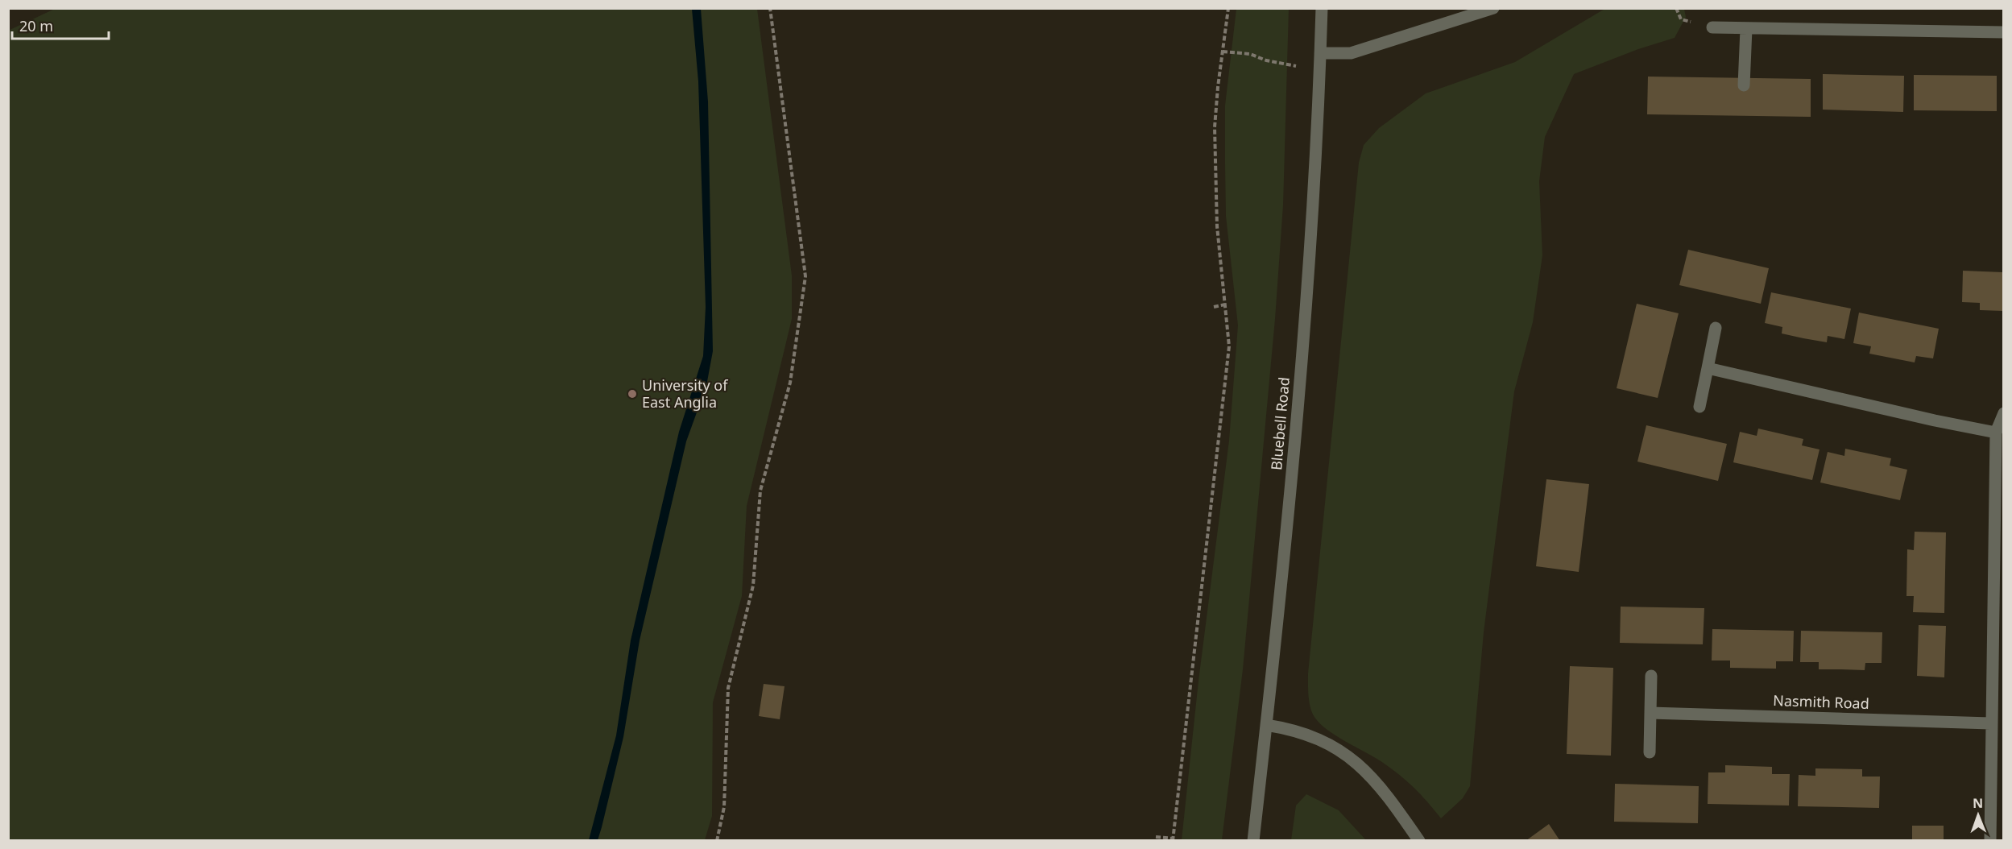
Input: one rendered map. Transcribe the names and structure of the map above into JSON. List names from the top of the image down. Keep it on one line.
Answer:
{"streets":{"street":["Bluebell Road","Nasmith Road"]},"places":["University of East Anglia"],"scale_bar":"20 m","north":"top"}
